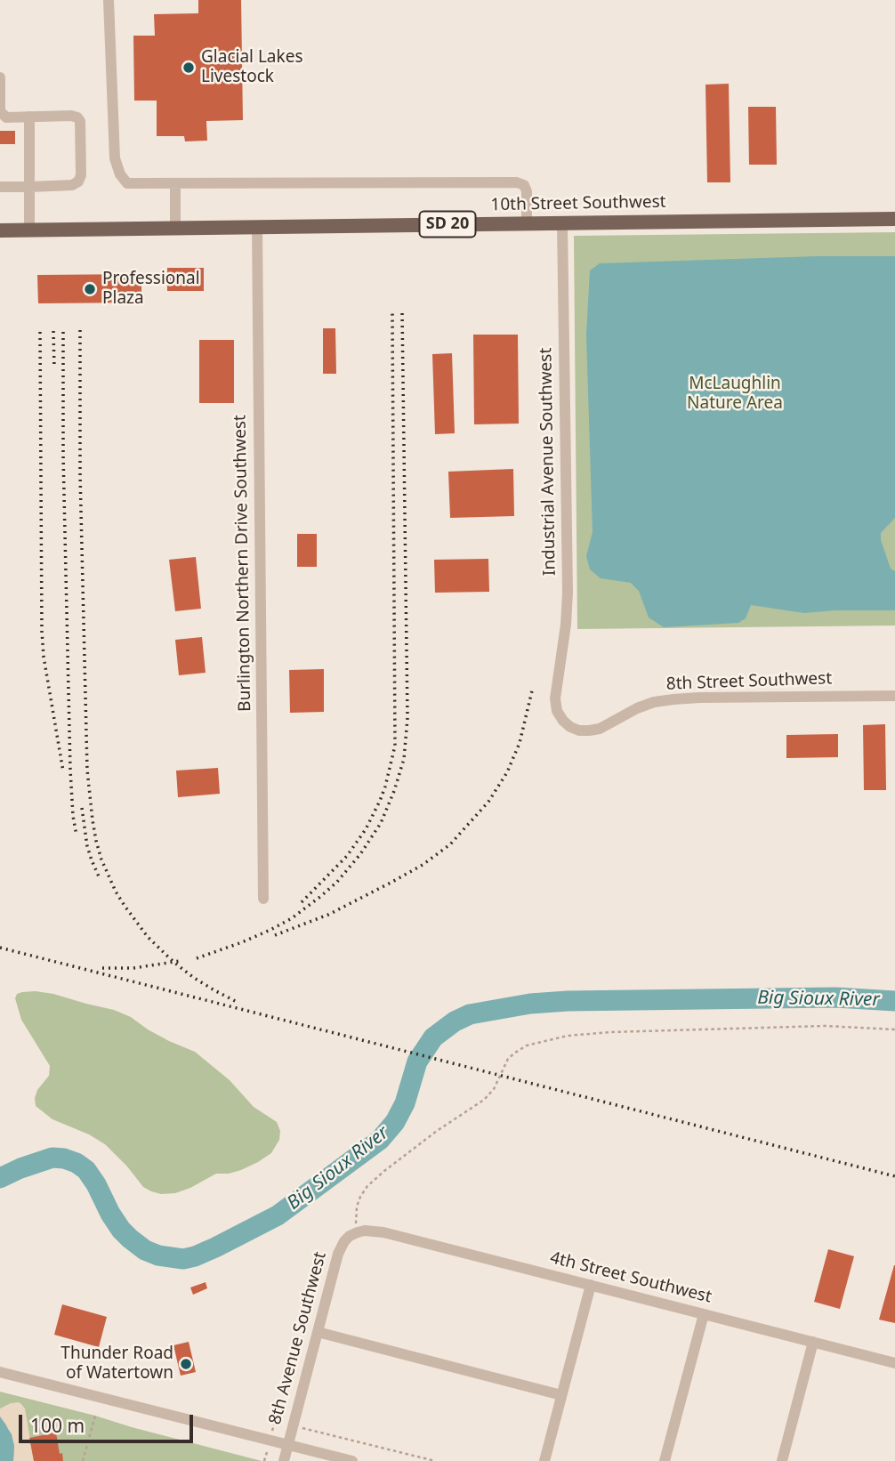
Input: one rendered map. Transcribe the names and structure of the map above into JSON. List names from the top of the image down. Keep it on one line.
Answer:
{"streets":{"main road":["10th Street Southwest","SD 20"],"street":["Industrial Avenue Southwest","Burlington Northern Drive Southwest","8th Street Southwest","4th Street Southwest","8th Avenue Southwest"]},"crossings":[["10th Street Southwest","Industrial Avenue Southwest"],["10th Street Southwest","Burlington Northern Drive Southwest"],["Industrial Avenue Southwest","8th Street Southwest"],["4th Street Southwest","8th Avenue Southwest"]],"water":["Big Sioux River"],"parks":["McLaughlin Nature Area"],"places":["Glacial Lakes Livestock","Professional Plaza","Thunder Road of Watertown"],"scale_bar":"100 m"}
